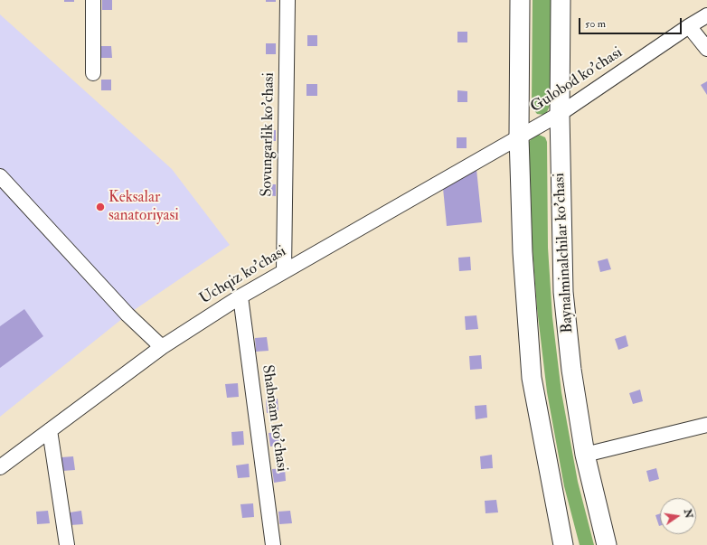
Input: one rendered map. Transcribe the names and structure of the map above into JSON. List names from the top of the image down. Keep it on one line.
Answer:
{"streets":{"main road":["Baynalminalchilar ko’chasi"],"street":["Gulobod ko'chasi","Sovungarlik ko'chasi","Uchqiz ko'chasi","Shabnam ko'chasi"]},"crossings":[["Gulobod ko'chasi","Baynalminalchilar ko’chasi"],["Gulobod ko'chasi","Uchqiz ko'chasi"],["Sovungarlik ko'chasi","Uchqiz ko'chasi"],["Uchqiz ko'chasi","Shabnam ko'chasi"]],"places":["Keksalar sanatoriyasi"],"scale_bar":"50 m","north":"right"}
